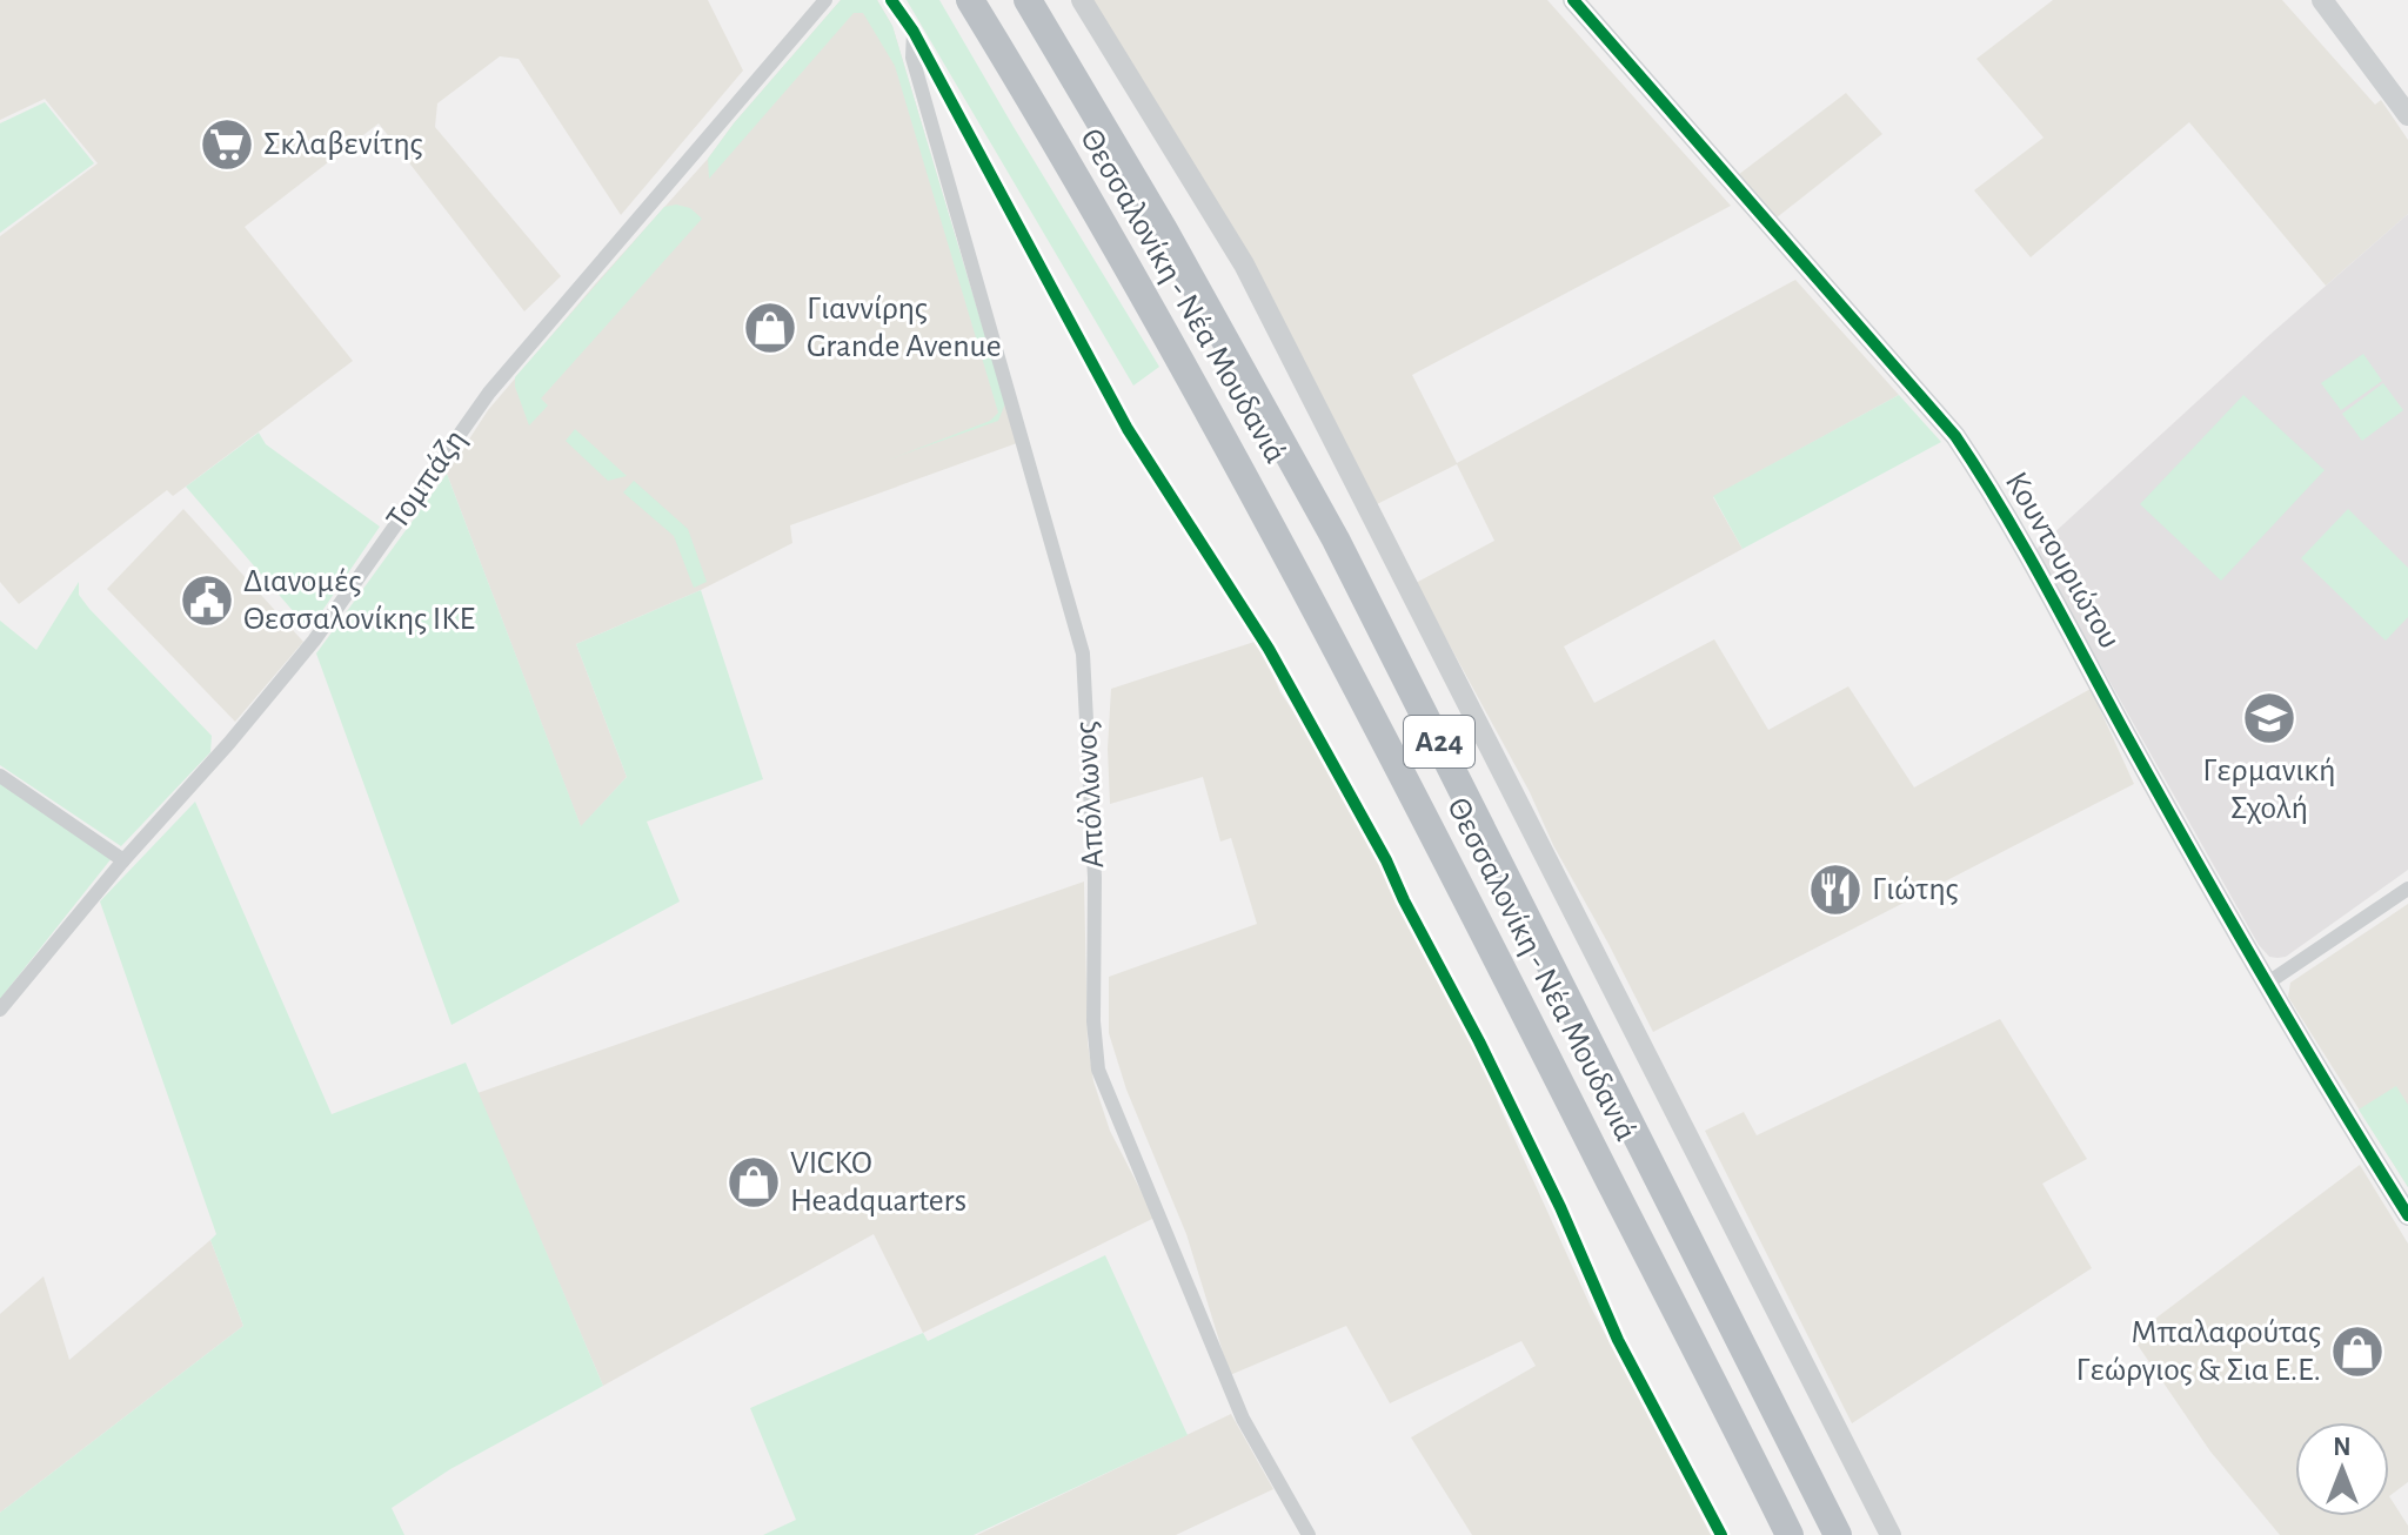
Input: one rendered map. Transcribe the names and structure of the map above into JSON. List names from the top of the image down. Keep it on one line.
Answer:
{"streets":{"highway":["Θεσσαλονίκη - Νέα Μουδανιά","Α24"],"street":["Τομπάζη","Κουντουριώτου","Απόλλωνος"]},"places":{"supermarket":["Σκλαβενίτης"],"shop":["Γιαννίρης Grande Avenue","VICKO Headquarters","Μπαλαφούτας Γεώργιος & Σια Ε.Ε."],"public building":["Διανομές Θεσσαλονίκης ΙΚΕ"],"school or university":["Γερμανική Σχολή"],"restaurant":["Γιώτης"]},"north":"top"}
